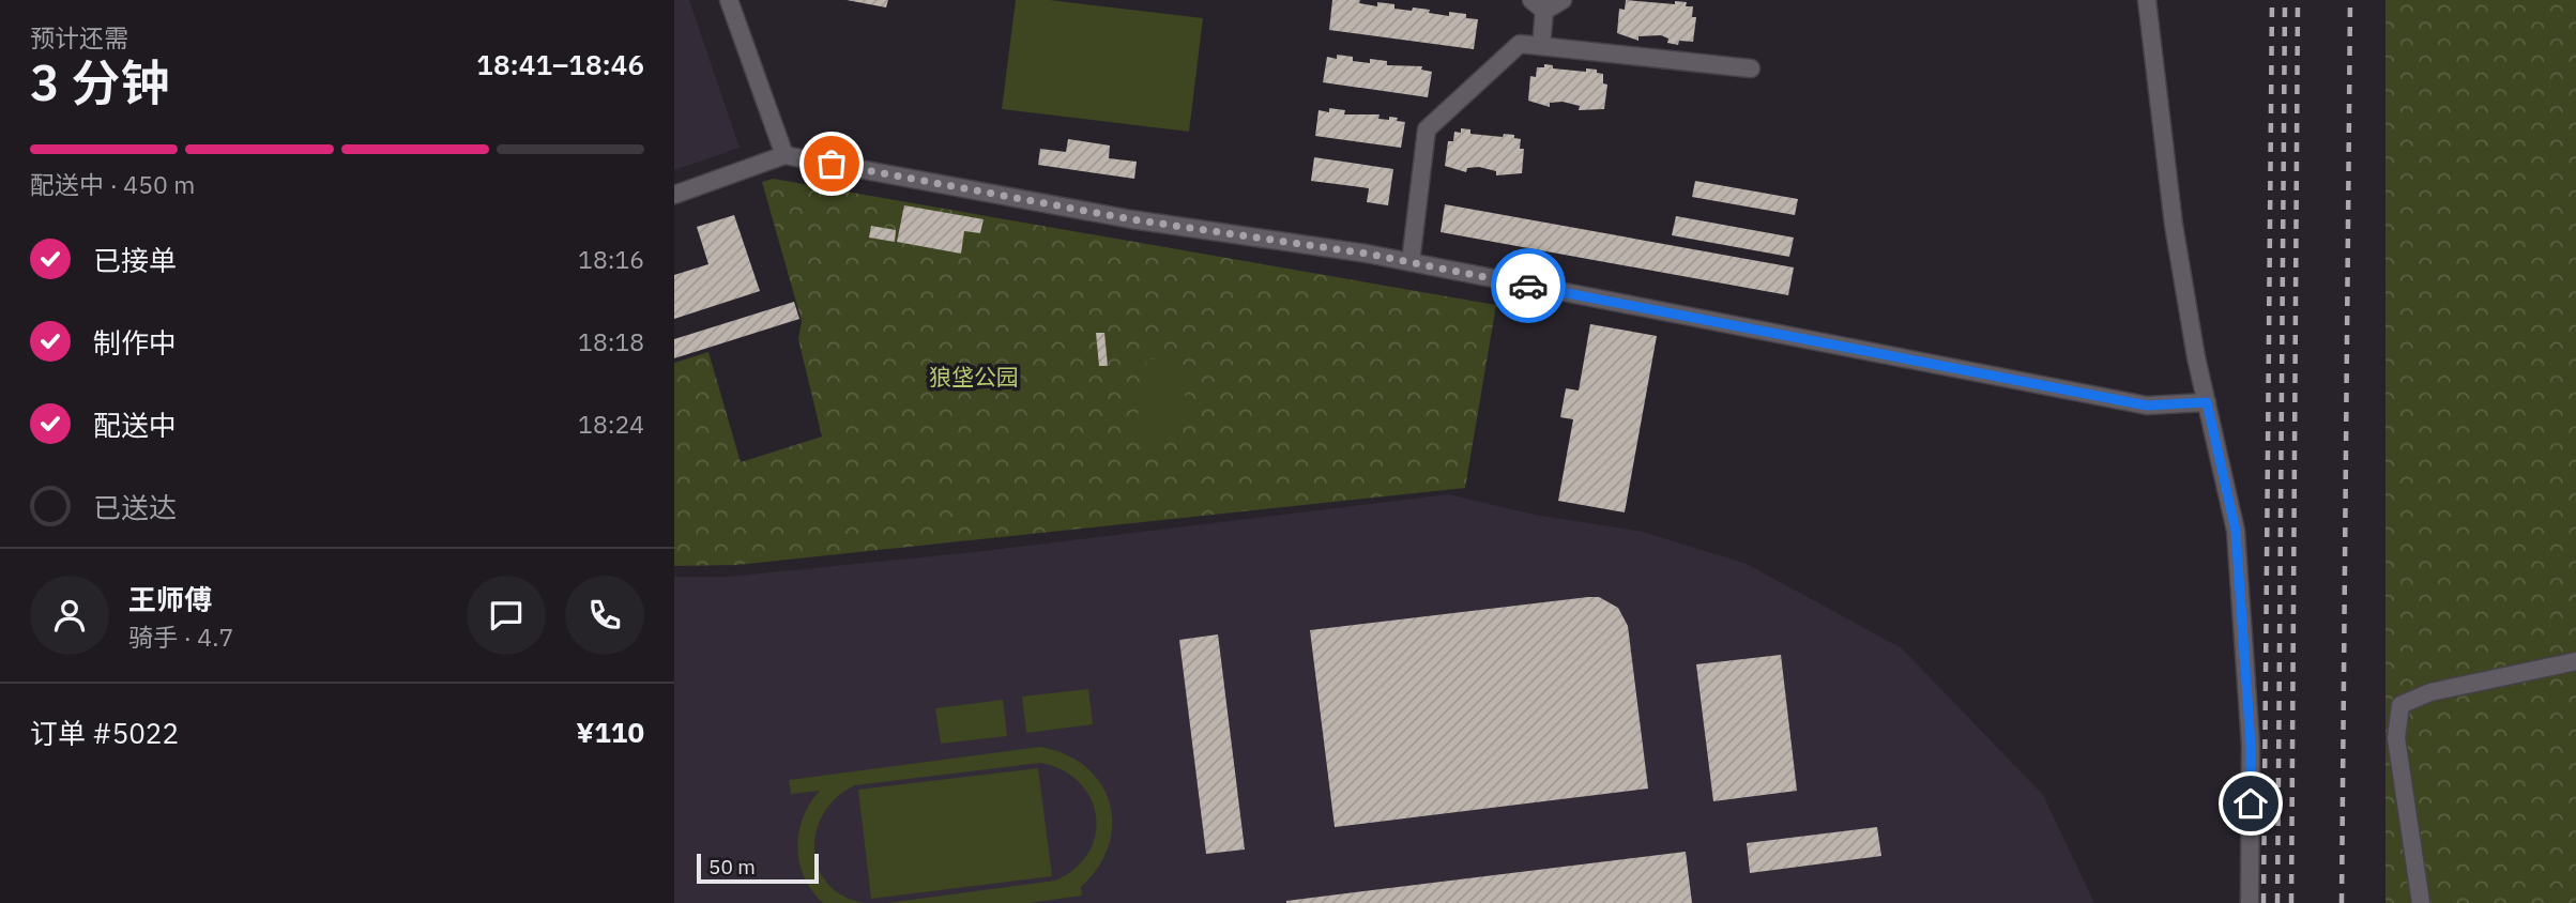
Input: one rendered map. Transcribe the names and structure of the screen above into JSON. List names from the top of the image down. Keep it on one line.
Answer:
{"parks":["狼垡公园"],"scale_bar":"50 m","page":{"heading":["3 分钟","预计还需","18:41–18:46"],"panel":["王师傅","骑手 · 4.7","订单 #5022","¥110"],"bar":"配送中 · 450 m","list":[["已接单","18:16"],["制作中","18:18"],["配送中","18:24"],"已送达"],"scale":"50 m"}}
